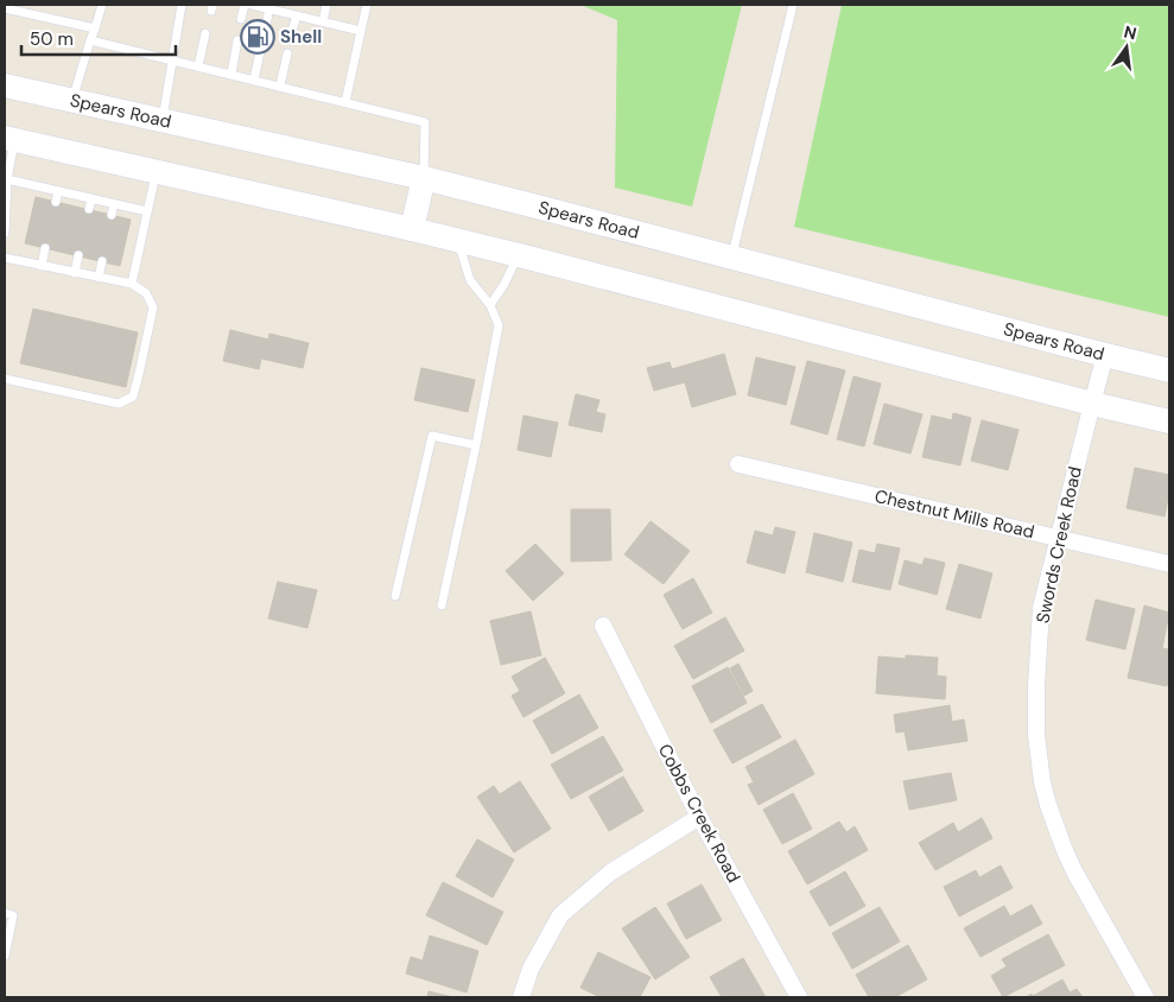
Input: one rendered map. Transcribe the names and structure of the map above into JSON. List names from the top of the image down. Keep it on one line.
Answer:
{"streets":{"main road":["Spears Road"],"street":["Chestnut Mills Road","Swords Creek Road","Cobbs Creek Road"]},"crossings":[["Spears Road","Swords Creek Road"],["Chestnut Mills Road","Swords Creek Road"]],"places":{"fuel station":["Shell"]},"scale_bar":"50 m","north":"top"}
